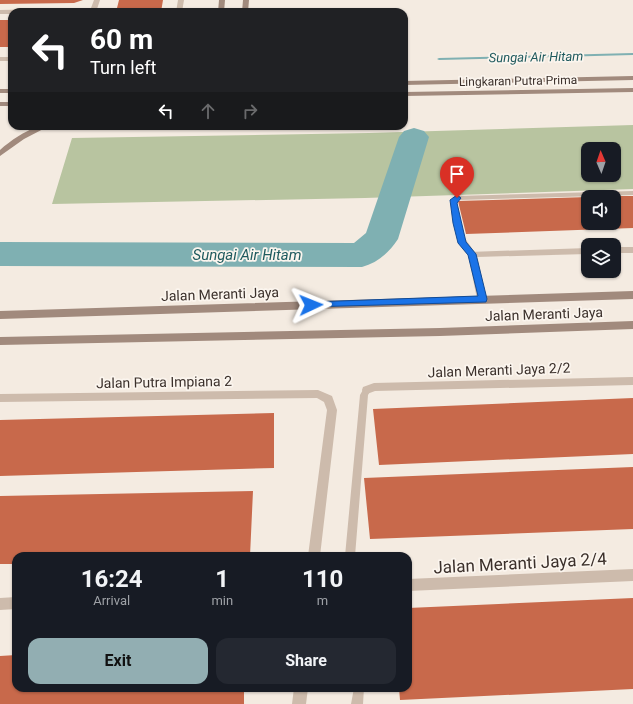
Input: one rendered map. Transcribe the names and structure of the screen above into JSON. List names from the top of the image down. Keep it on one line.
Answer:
{"streets":{"street":["Lingkaran Putra Prima","Jalan Meranti Jaya","Jalan Meranti Jaya 2/2","Jalan Putra Impiana 2","Jalan Meranti Jaya 2/4"]},"water":["Sungai Air Hitam"],"north":"top","page":{"turn":["60 m","Turn left"],"eta":["16:24","Arrival","1","min","110","m"],"buttons":["Exit","Share"]}}
